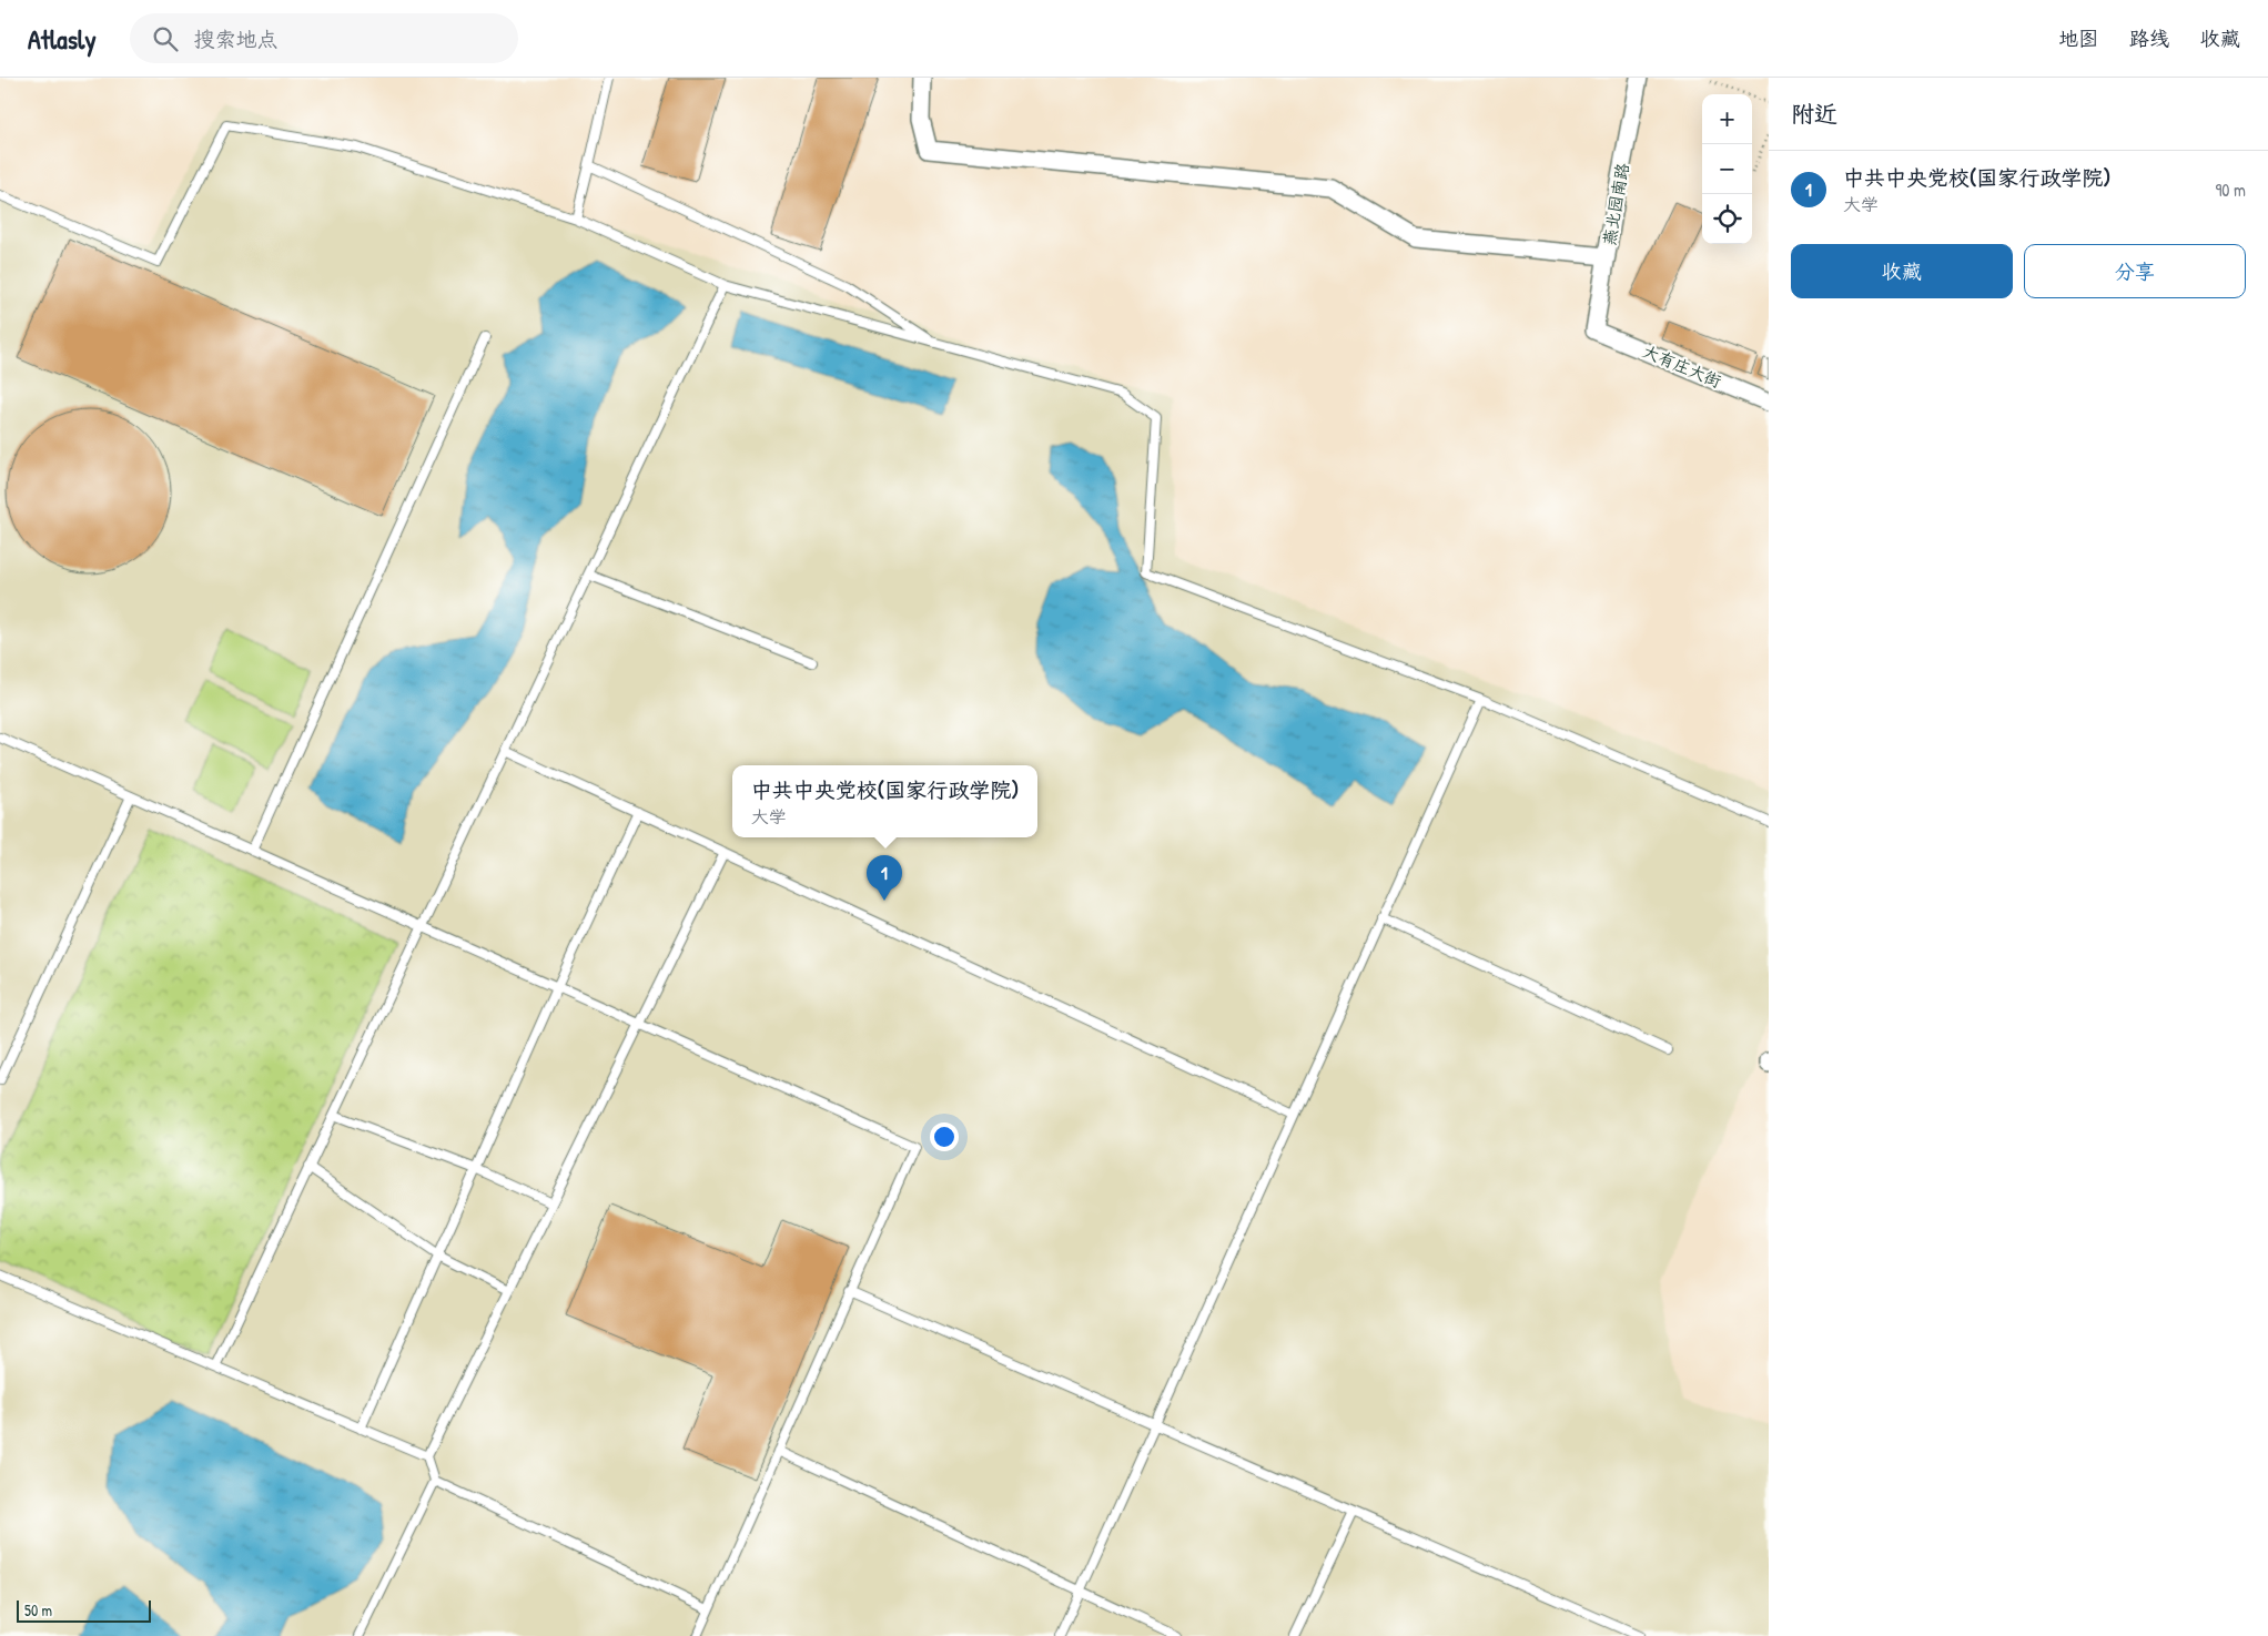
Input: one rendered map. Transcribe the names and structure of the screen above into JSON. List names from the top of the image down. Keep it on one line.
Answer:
{"streets":{"street":["燕北园南路","大有庄大街"]},"crossings":[["燕北园南路","大有庄大街"]],"scale_bar":"50 m","page":{"header":"Atlasly","search":"搜索地点","nav":["地图","路线","收藏"],"heading":"附近","map_buttons":["+","−"],"list":[{"mark":"1","name":"中共中央党校(国家行政学院)","note":"大学","value":"90 m"}],"buttons":["收藏","分享"],"popup":["中共中央党校(国家行政学院)","大学"],"pins":"1","scale":"50 m"}}
